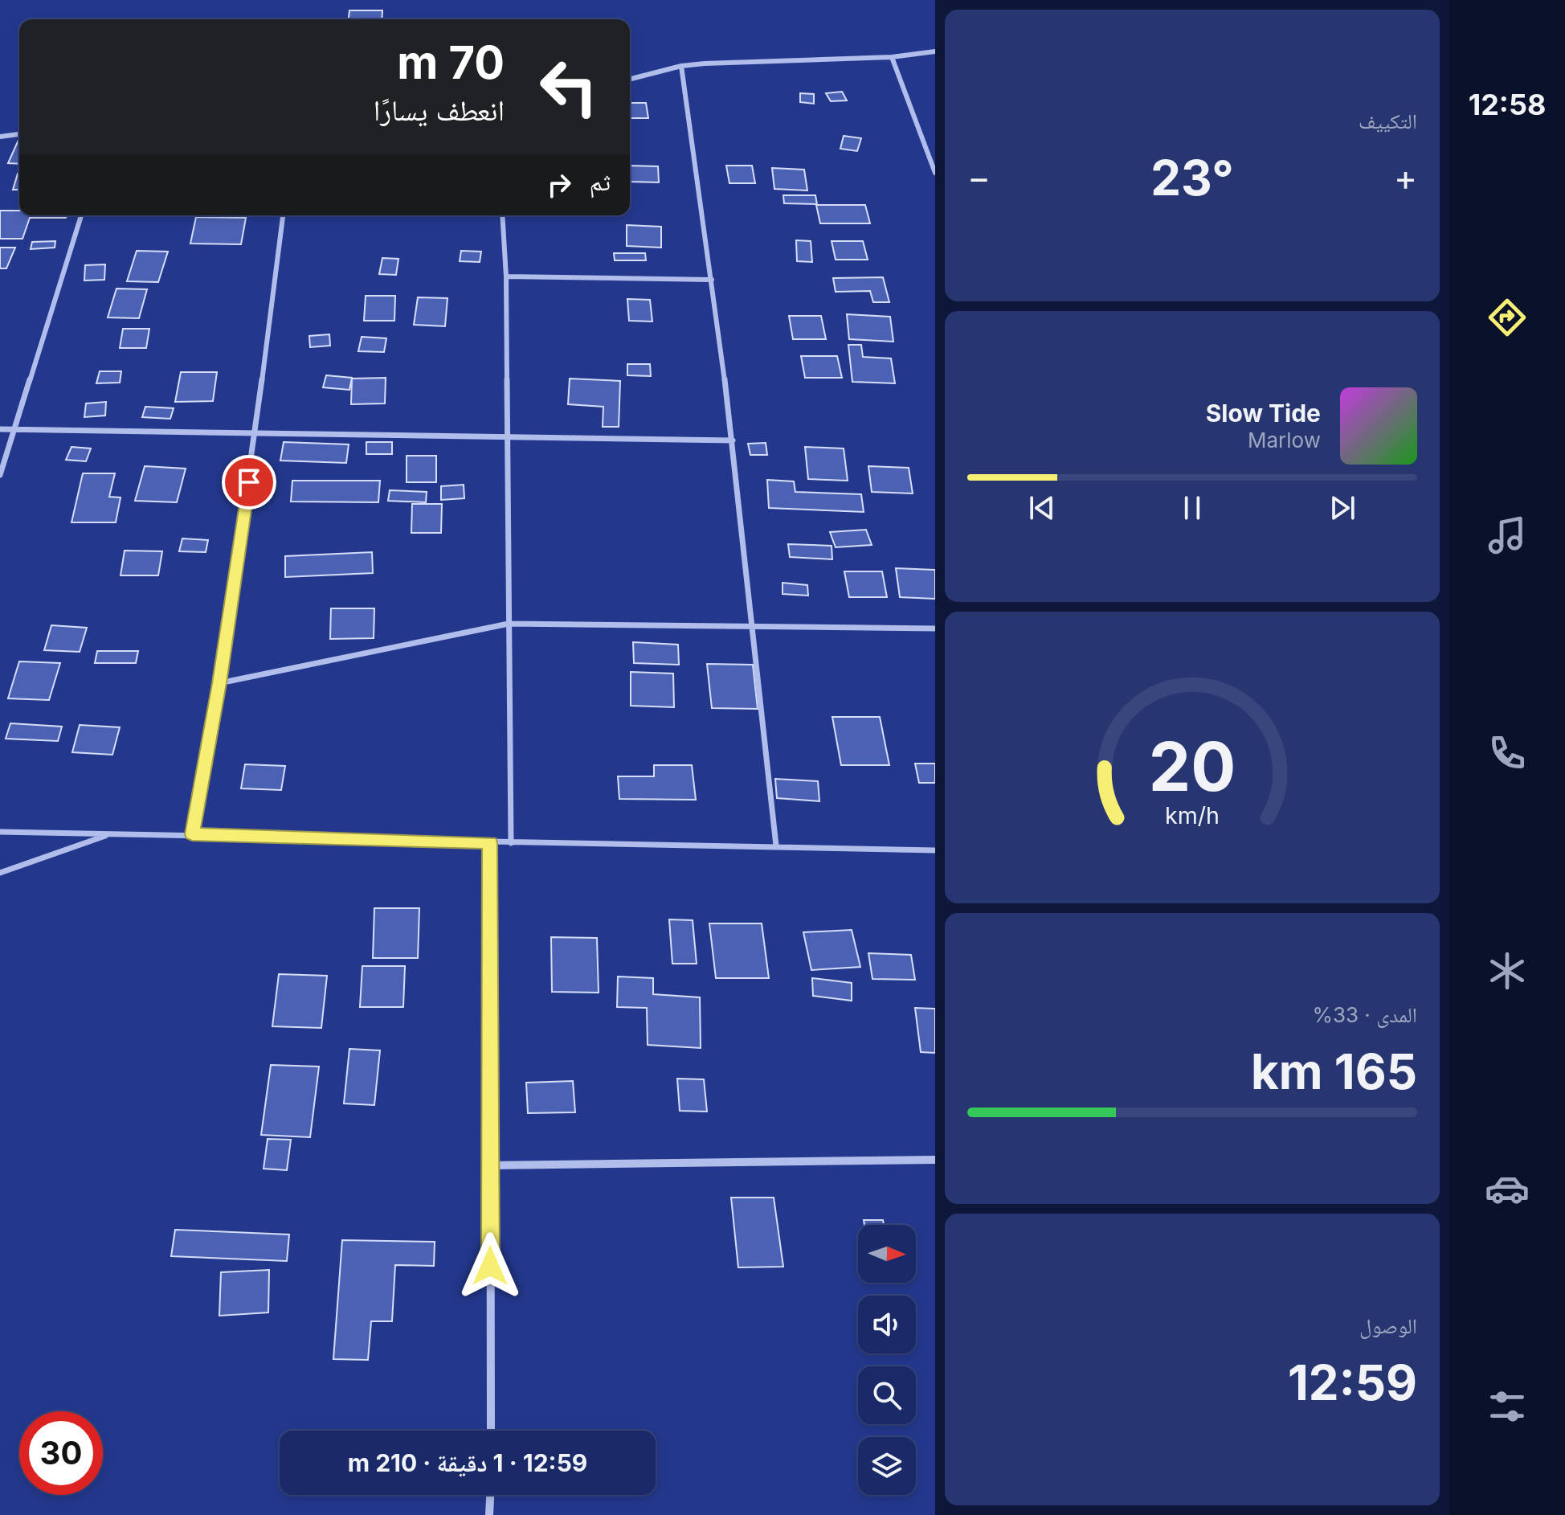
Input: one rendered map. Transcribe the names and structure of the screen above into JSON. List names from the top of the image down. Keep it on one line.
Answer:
{"north":"right","page":{"tabs":"12:58","tile":["التكييف",["المدى · 33%","165 km"],["الوصول","12:59"]],"turn":["70 m","انعطف يسارًا"],"heat":["−","23°","+"],"then":"ثم","song":["Slow Tide","Marlow"],"limit":"30","trip":"12:59 · 1 دقيقة · 210 m","gauge":["20","km/h"]}}
